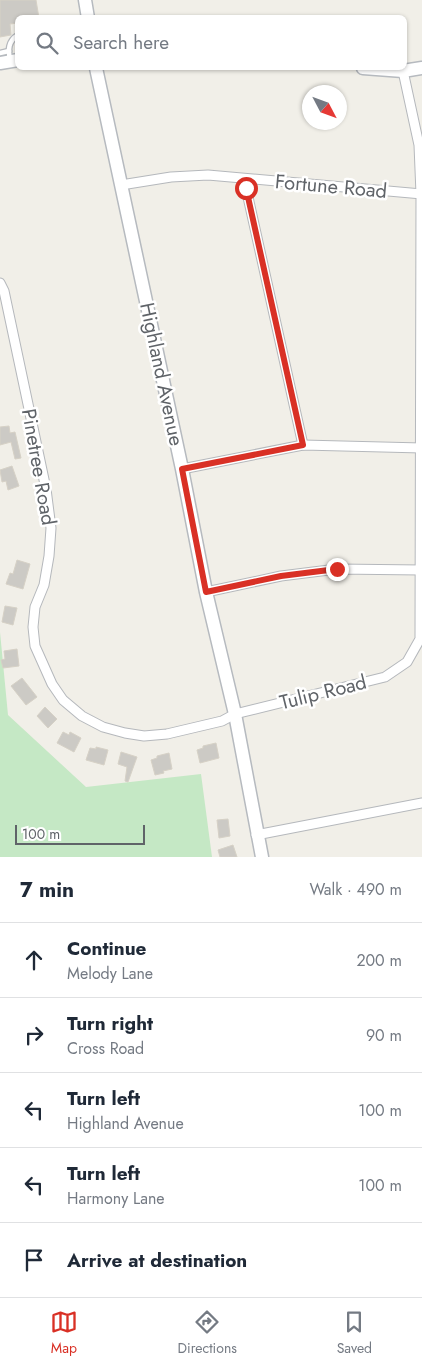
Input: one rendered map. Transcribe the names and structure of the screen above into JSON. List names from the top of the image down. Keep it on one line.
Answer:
{"streets":{"street":["Fortune Road","Highland Avenue","Pinetree Road","Tulip Road"]},"crossings":[["Fortune Road","Highland Avenue"],["Highland Avenue","Pinetree Road"],["Highland Avenue","Tulip Road"],["Pinetree Road","Tulip Road"]],"scale_bar":"100 m","north":"bottom right","page":{"search":"Search here","scale":"100 m","heading":["7 min","Walk · 490 m"],"list":[["Continue","Melody Lane","200 m"],["Turn right","Cross Road","90 m"],["Turn left","Highland Avenue","100 m"],["Turn left","Harmony Lane","100 m"],"Arrive at destination"],"nav":["Map","Directions","Saved"]}}
